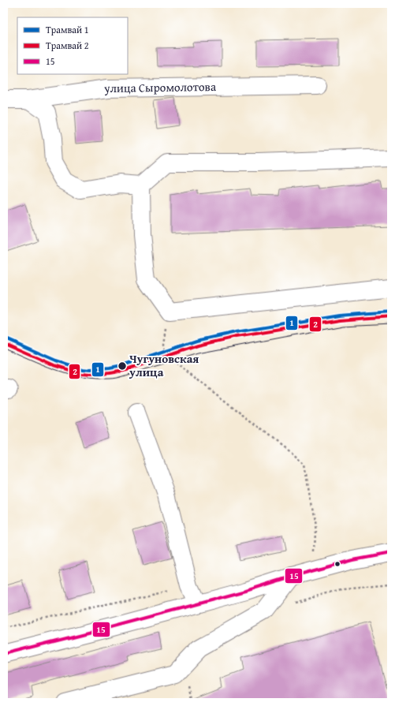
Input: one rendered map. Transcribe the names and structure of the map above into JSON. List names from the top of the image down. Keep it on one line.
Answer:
{"streets":{"main road":["улица Сыромолотова"]},"places":["Чугуновская улица"],"lines":["tram line 1","tram line 2","transit line 15"],"legend":["Трамвай 1","Трамвай 2","15"]}
